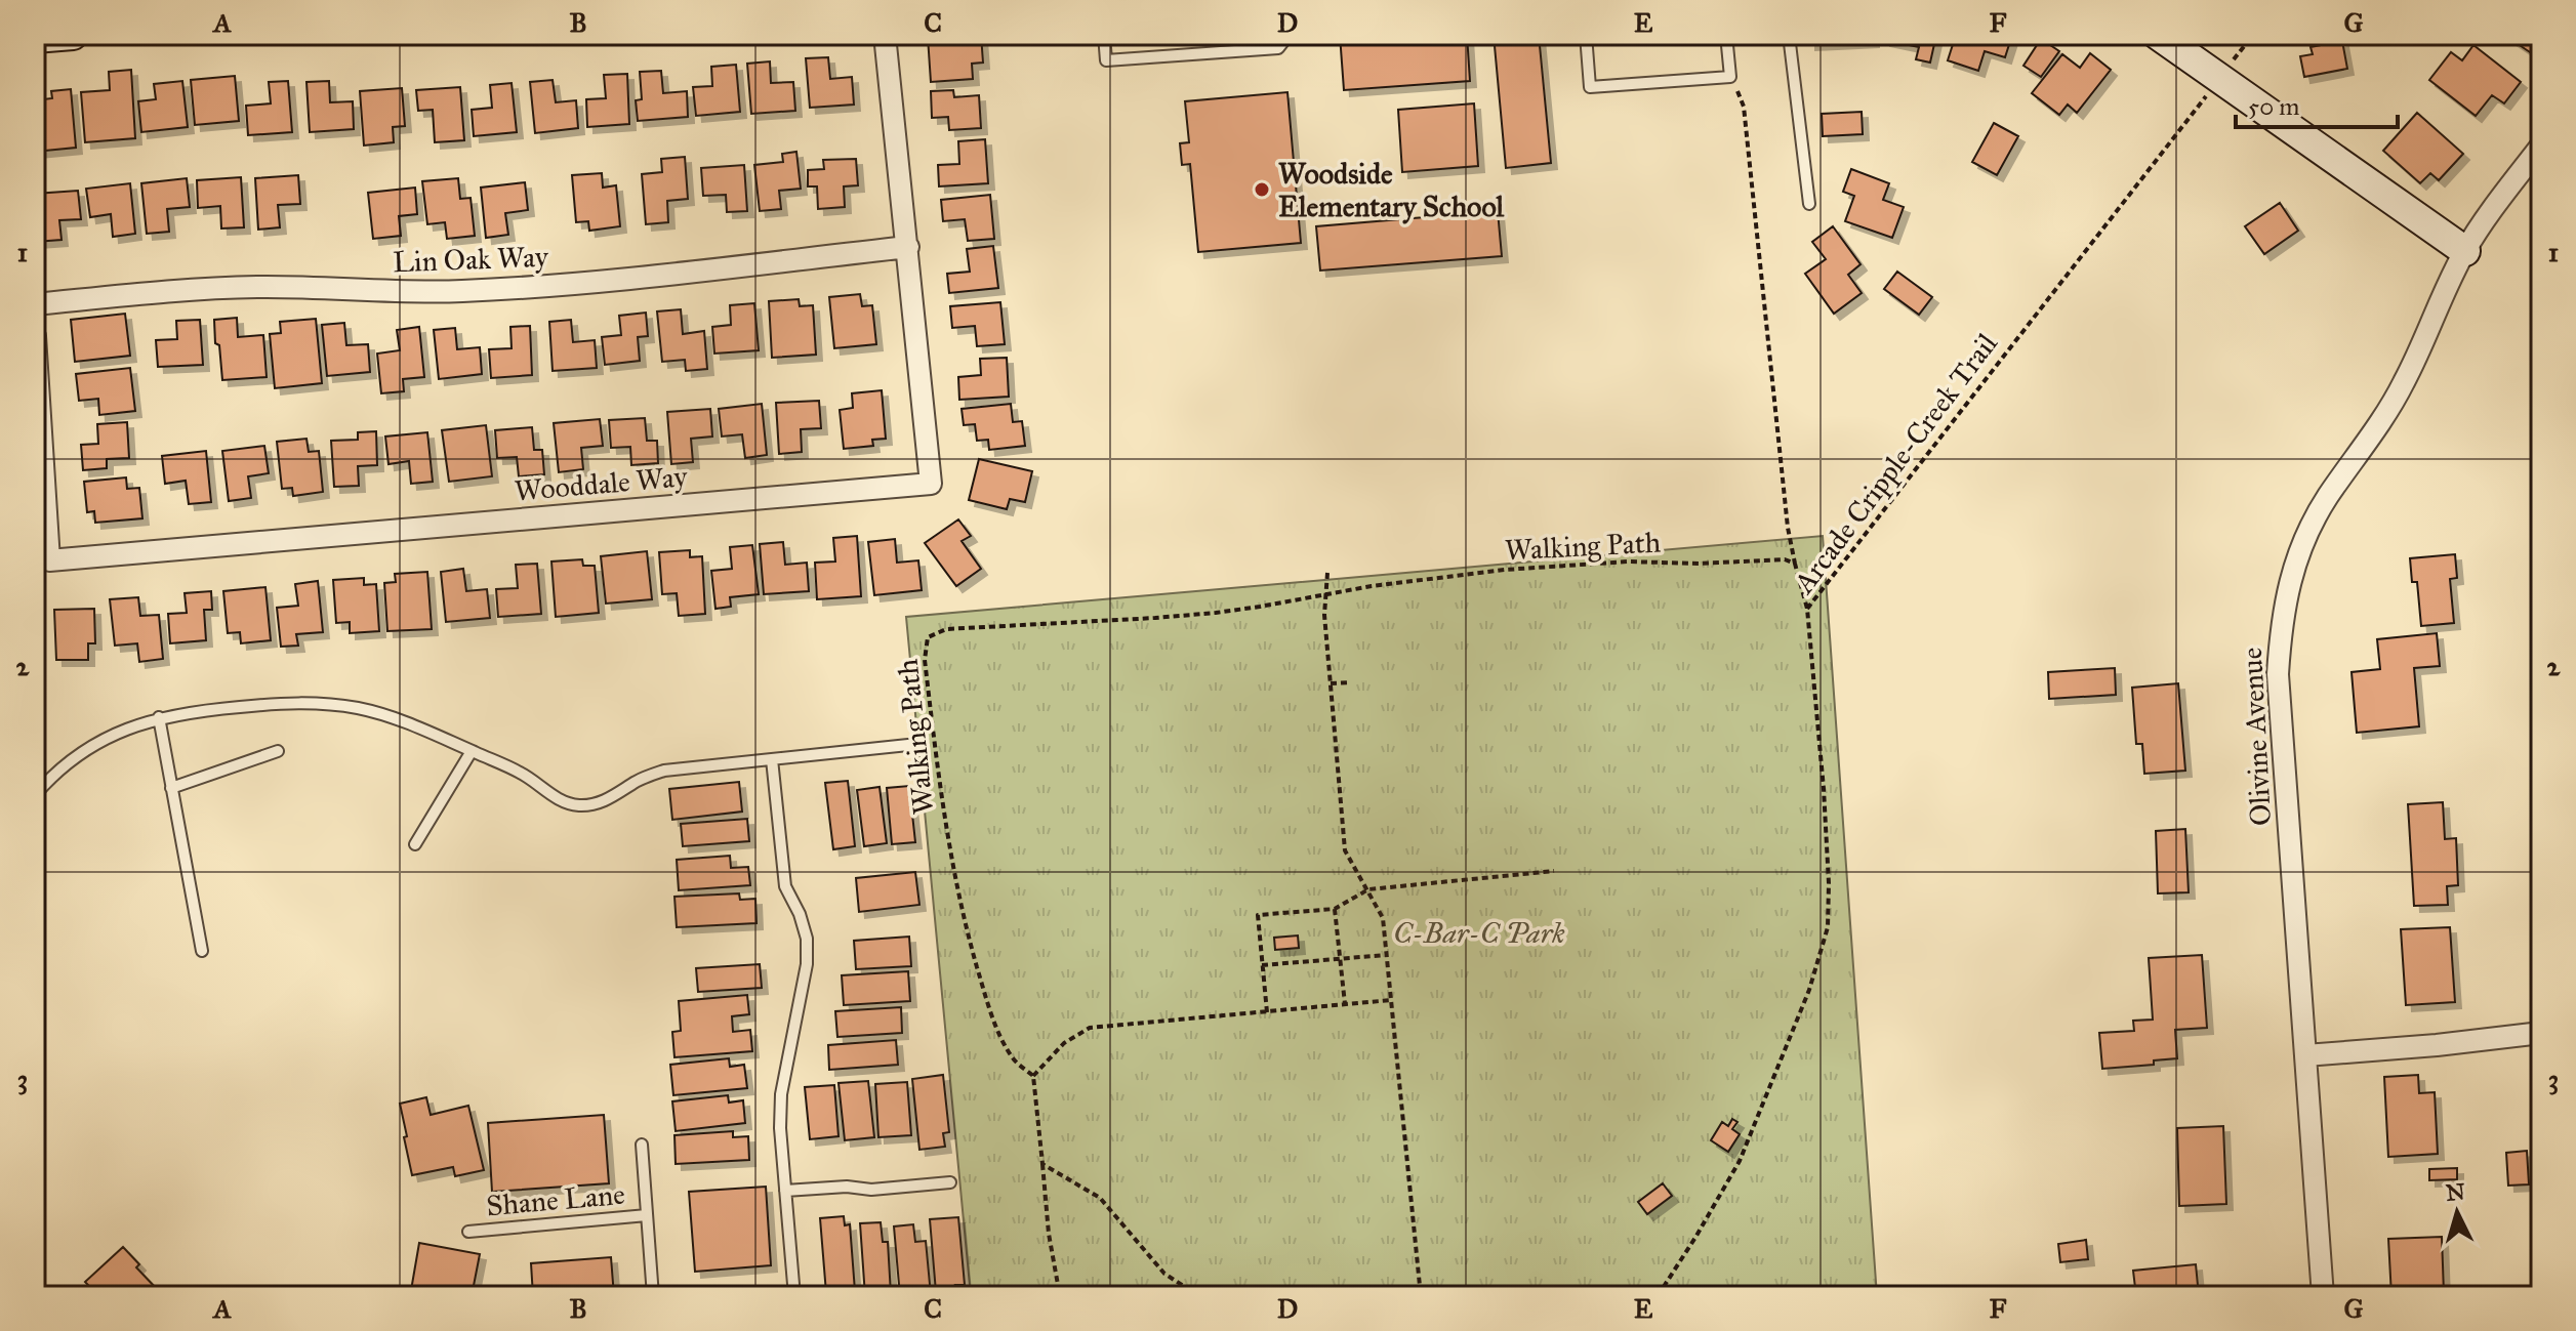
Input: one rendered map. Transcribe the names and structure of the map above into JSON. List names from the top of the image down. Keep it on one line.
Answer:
{"streets":{"street":["Lin Oak Way","Wooddale Way","Olivine Avenue"],"lane":["Shane Lane"],"path":["Arcade Cripple-Creek Trail","Walking Path"]},"crossings":[["Lin Oak Way","Wooddale Way"]],"parks":["C-Bar-C Park"],"places":["Woodside Elementary School"],"scale_bar":"50 m","north":"top","grid":{"columns":["A","B","C","D","E","F","G"],"rows":["1","2","3"]}}
